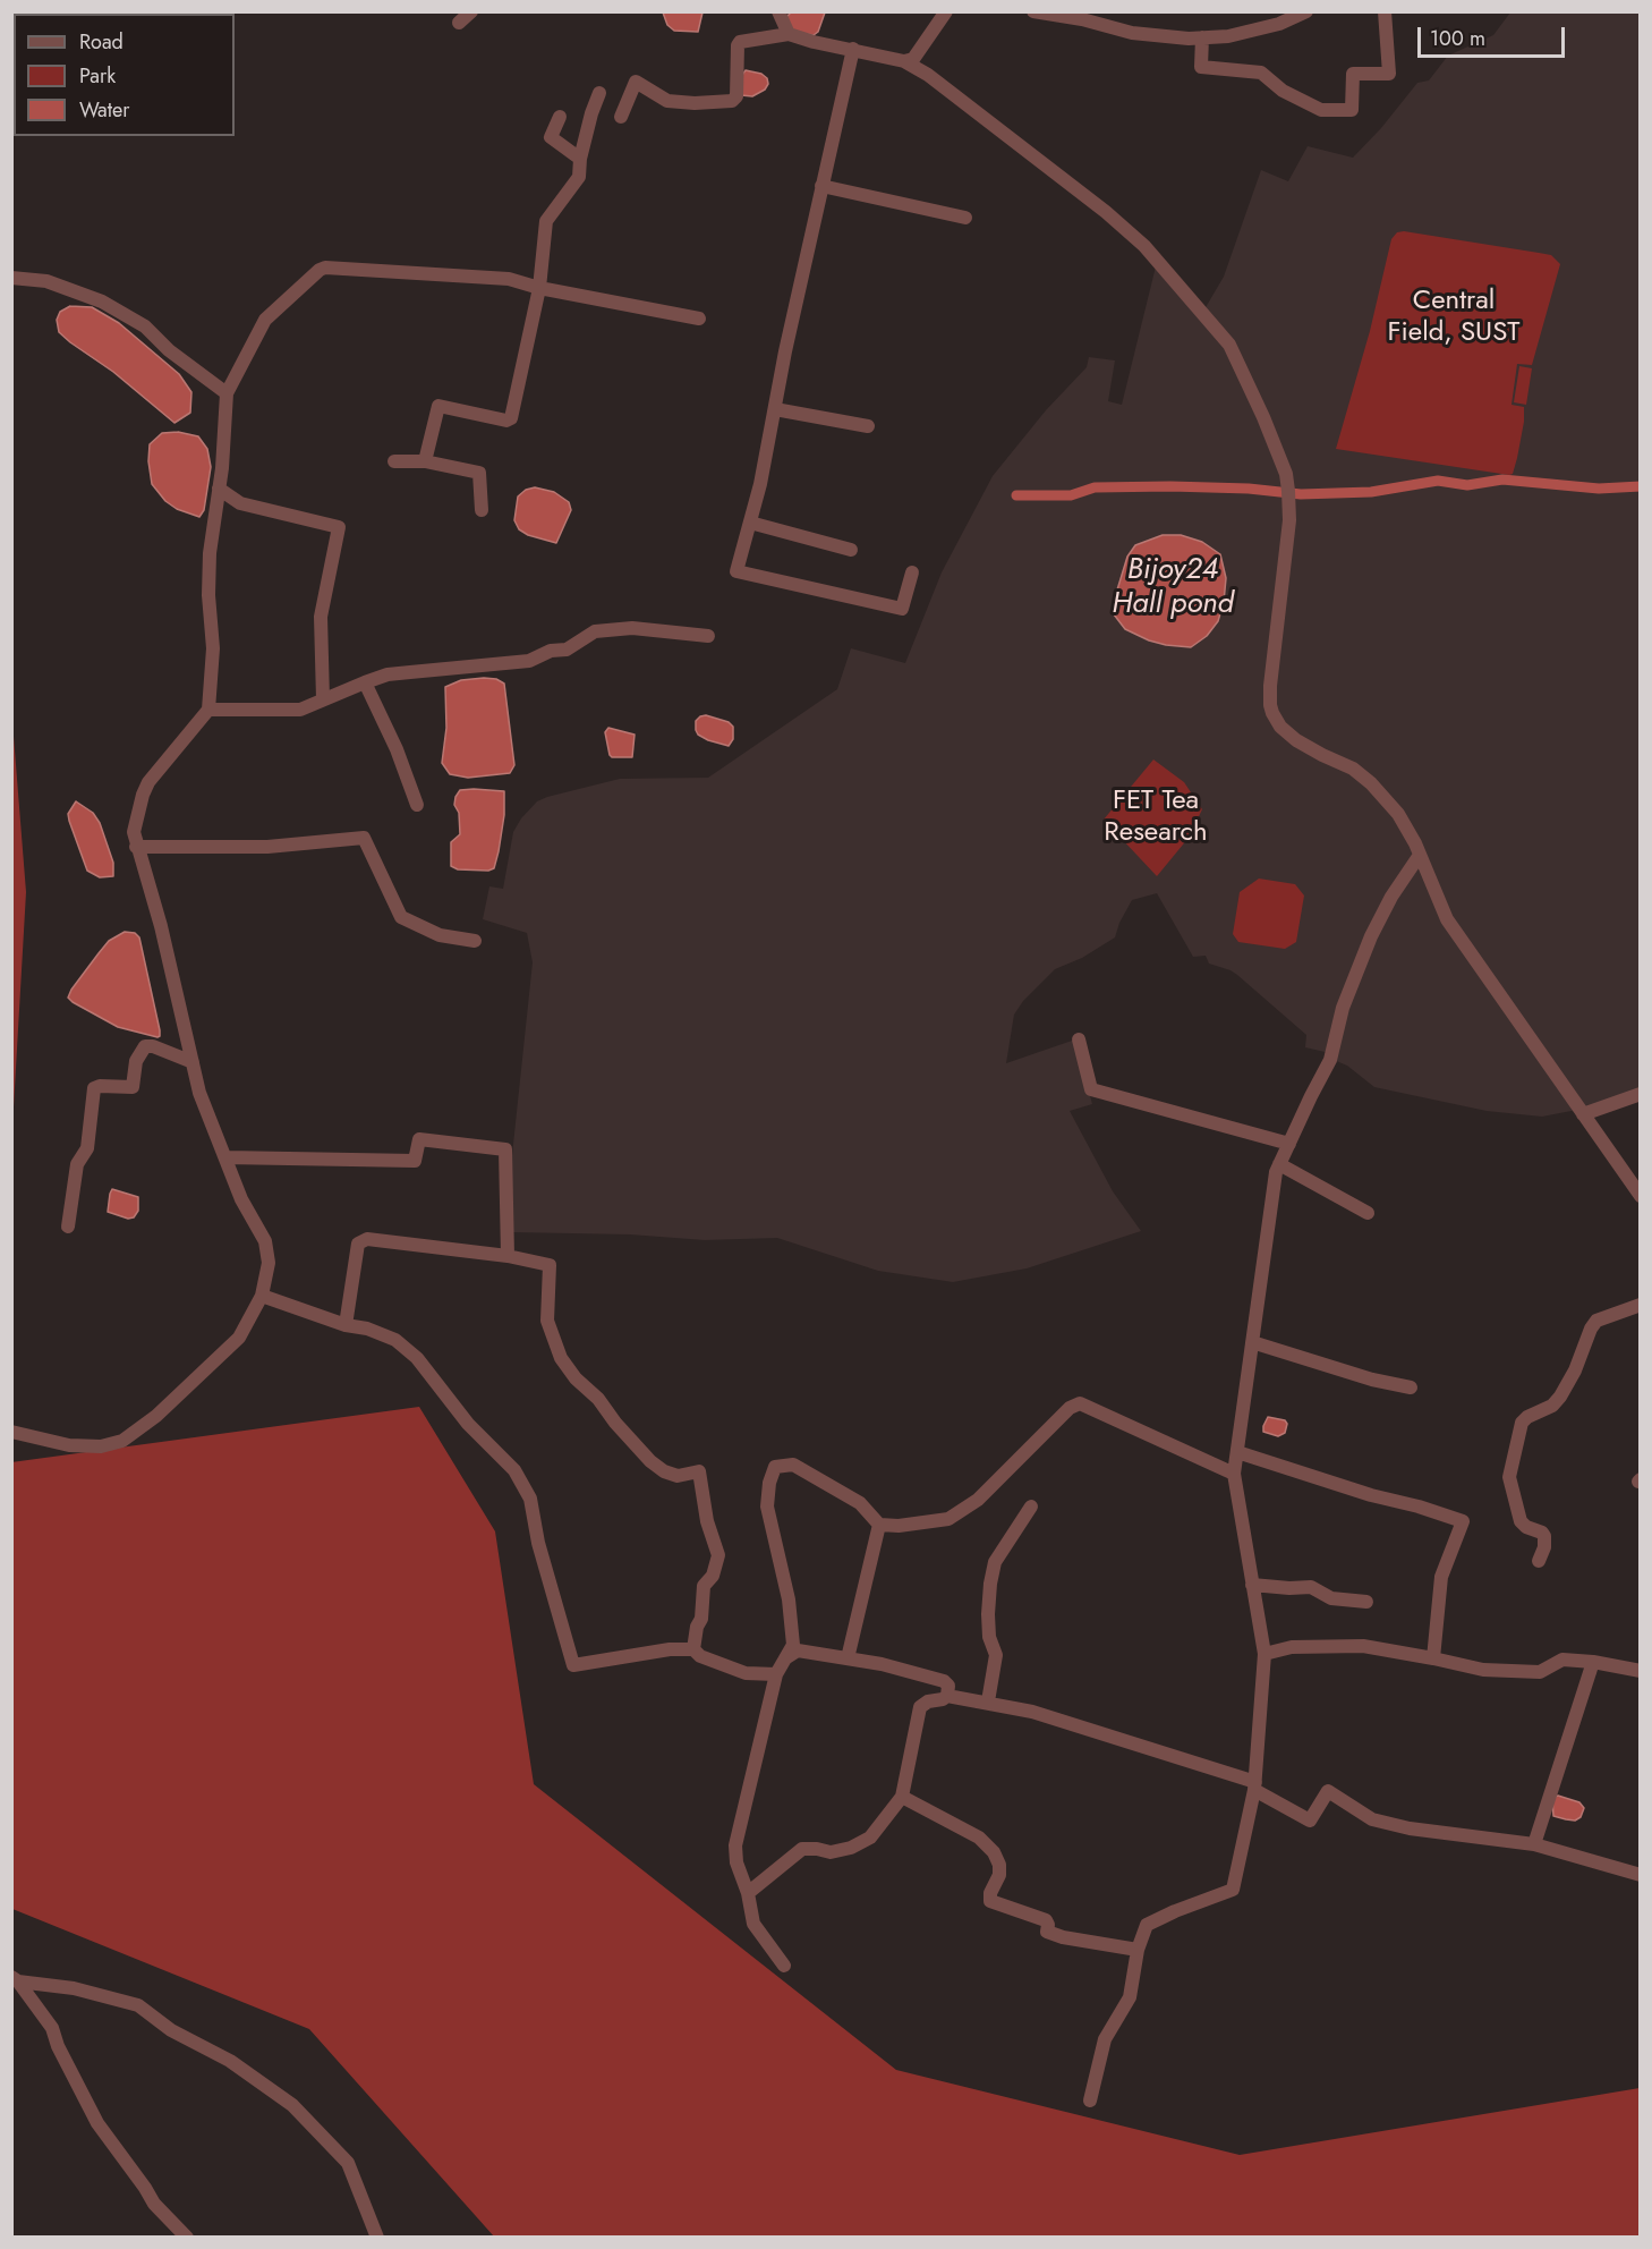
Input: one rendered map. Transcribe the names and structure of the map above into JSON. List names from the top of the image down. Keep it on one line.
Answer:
{"water":["Bijoy24 Hall pond"],"parks":["Central Field, SUST","FET Tea Research"],"legend":["Road","Park","Water"],"scale_bar":"100 m"}
